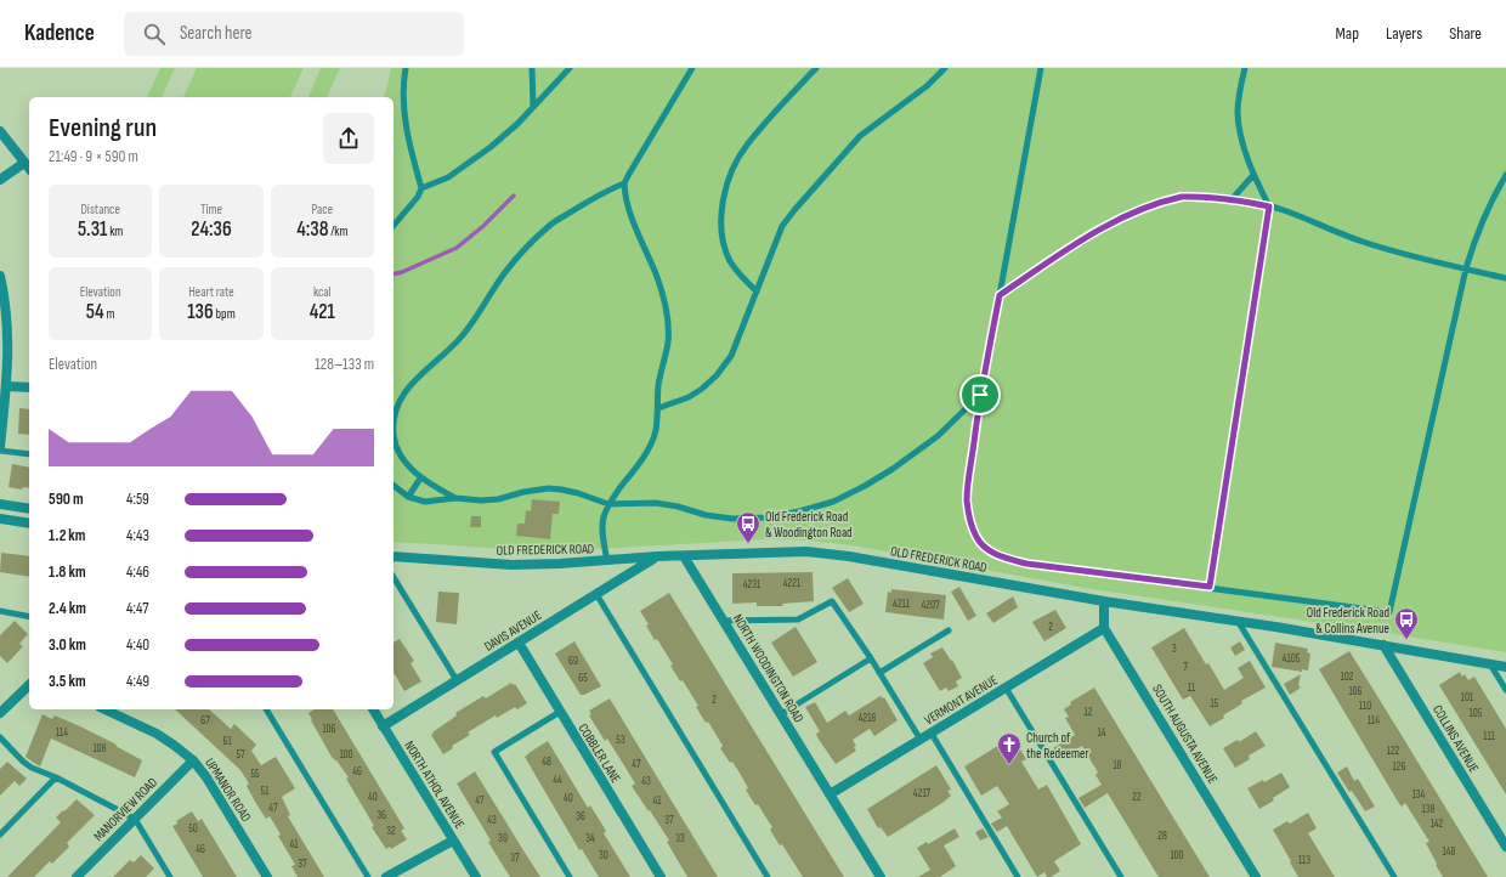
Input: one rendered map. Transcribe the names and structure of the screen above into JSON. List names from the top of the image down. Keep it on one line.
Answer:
{"streets":{"street":["OLD FREDERICK ROAD","DAVIS AVENUE","NORTH WOODINGTON ROAD","VERMONT AVENUE","SOUTH AUGUSTA AVENUE","COLLINS AVENUE","COBBLER LANE","NORTH ATHOL AVENUE","UPMANOR ROAD","MANORVIEW ROAD"]},"crossings":[["OLD FREDERICK ROAD","DAVIS AVENUE"],["OLD FREDERICK ROAD","NORTH WOODINGTON ROAD"],["OLD FREDERICK ROAD","SOUTH AUGUSTA AVENUE"],["OLD FREDERICK ROAD","COLLINS AVENUE"],["DAVIS AVENUE","COBBLER LANE"],["DAVIS AVENUE","NORTH ATHOL AVENUE"],["NORTH WOODINGTON ROAD","VERMONT AVENUE"],["VERMONT AVENUE","SOUTH AUGUSTA AVENUE"],["UPMANOR ROAD","MANORVIEW ROAD"]],"places":{"bus stop":["Old Frederick Road & Woodington Road","Old Frederick Road & Collins Avenue"],"church":["Church of the Redeemer"]},"house_numbers":["4221","4231","4211","4207","2","3","4105","69","7","102","65","11","106","101","2","15","110","12","105","4218","67","114","106","114","14","111","53","61","108","122","57","100","48","47","18","126","46","55","44","43","51","4217","134","40","22","40","47","41","47","138","36","36","43","37","142","50","32","28","39","34","33","41","46","148","30","100","37","113","37"],"page":{"header":"Kadence","search":"Search here","nav":["Map","Layers","Share"],"heading":["Evening run","21:49 · 9 × 590 m"],"stats":[["Distance","5.31 km"],["Time","24:36"],["Pace","4:38 /km"],["Elevation","54 m"],["Heart rate","136 bpm"],["kcal","421"]],"chart":["Elevation","128–133 m"],"list":[{"name":"590 m","note":"4:59"},{"name":"1.2 km","note":"4:43"},{"name":"1.8 km","note":"4:46"},{"name":"2.4 km","note":"4:47"},{"name":"3.0 km","note":"4:40"},{"name":"3.5 km","note":"4:49"}]}}
